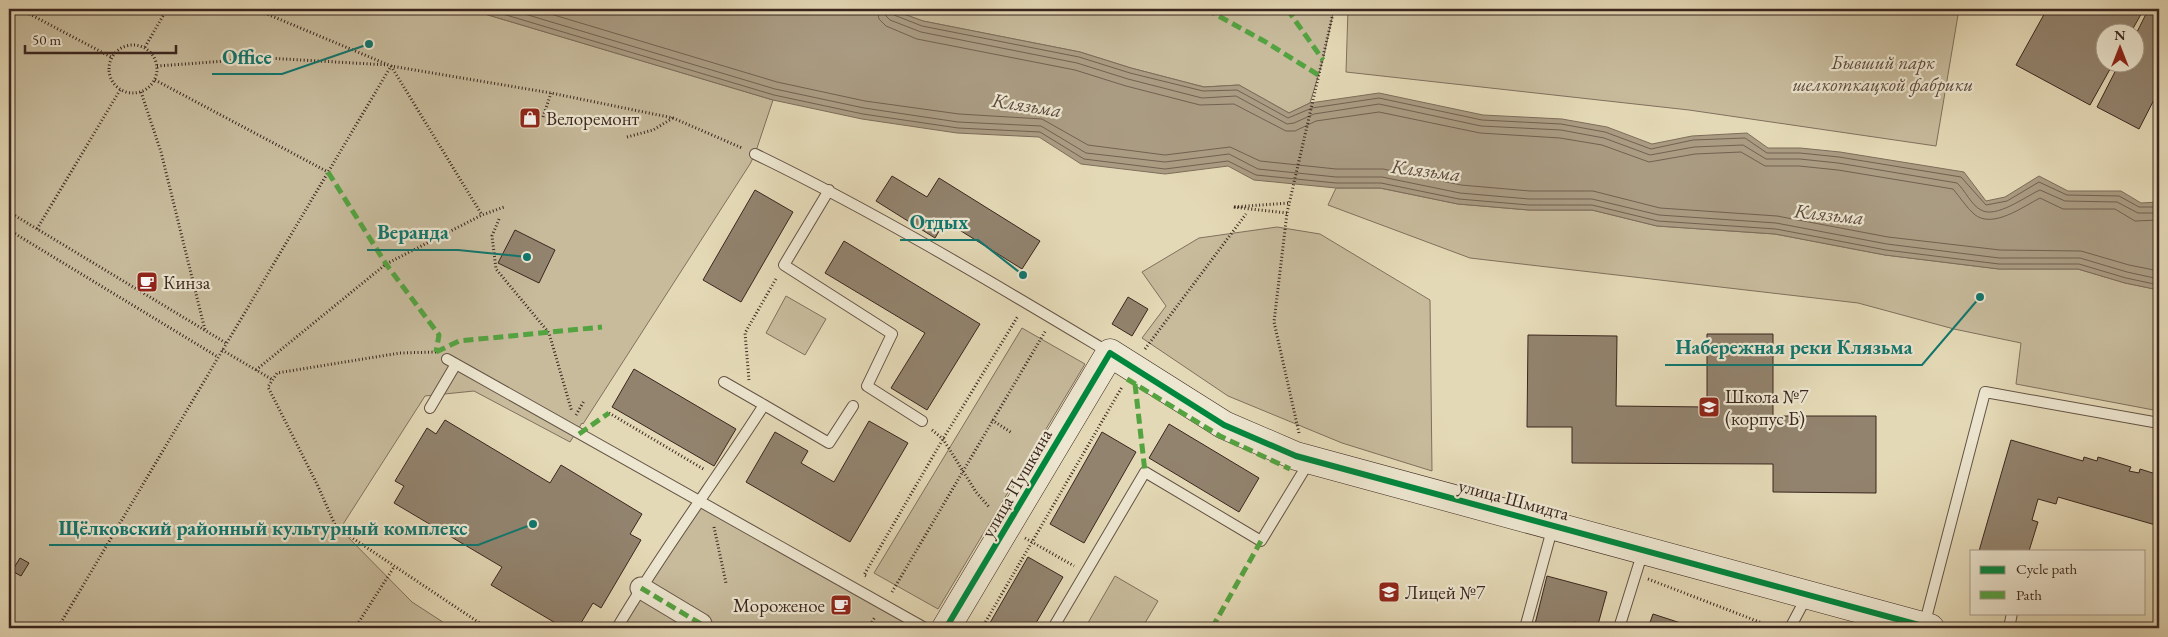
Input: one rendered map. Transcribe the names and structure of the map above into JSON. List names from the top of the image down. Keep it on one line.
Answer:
{"streets":{"street":["улица Пушкина","улица Шмидта"]},"crossings":[["улица Пушкина","улица Шмидта"]],"water":["Клязьма"],"parks":["Бывший парк шелкоткацкой фабрики"],"places":{"other":["Office","Веранда","Отдых","Набережная реки Клязьма","Щёлковский районный культурный комплекс"],"shop":["Велоремонт"],"cafe":["Кинза","Мороженое"],"school or university":["Школа №7 (корпус Б)","Лицей №7"]},"legend":["Cycle path","Path"],"scale_bar":"50 m","north":"top"}
